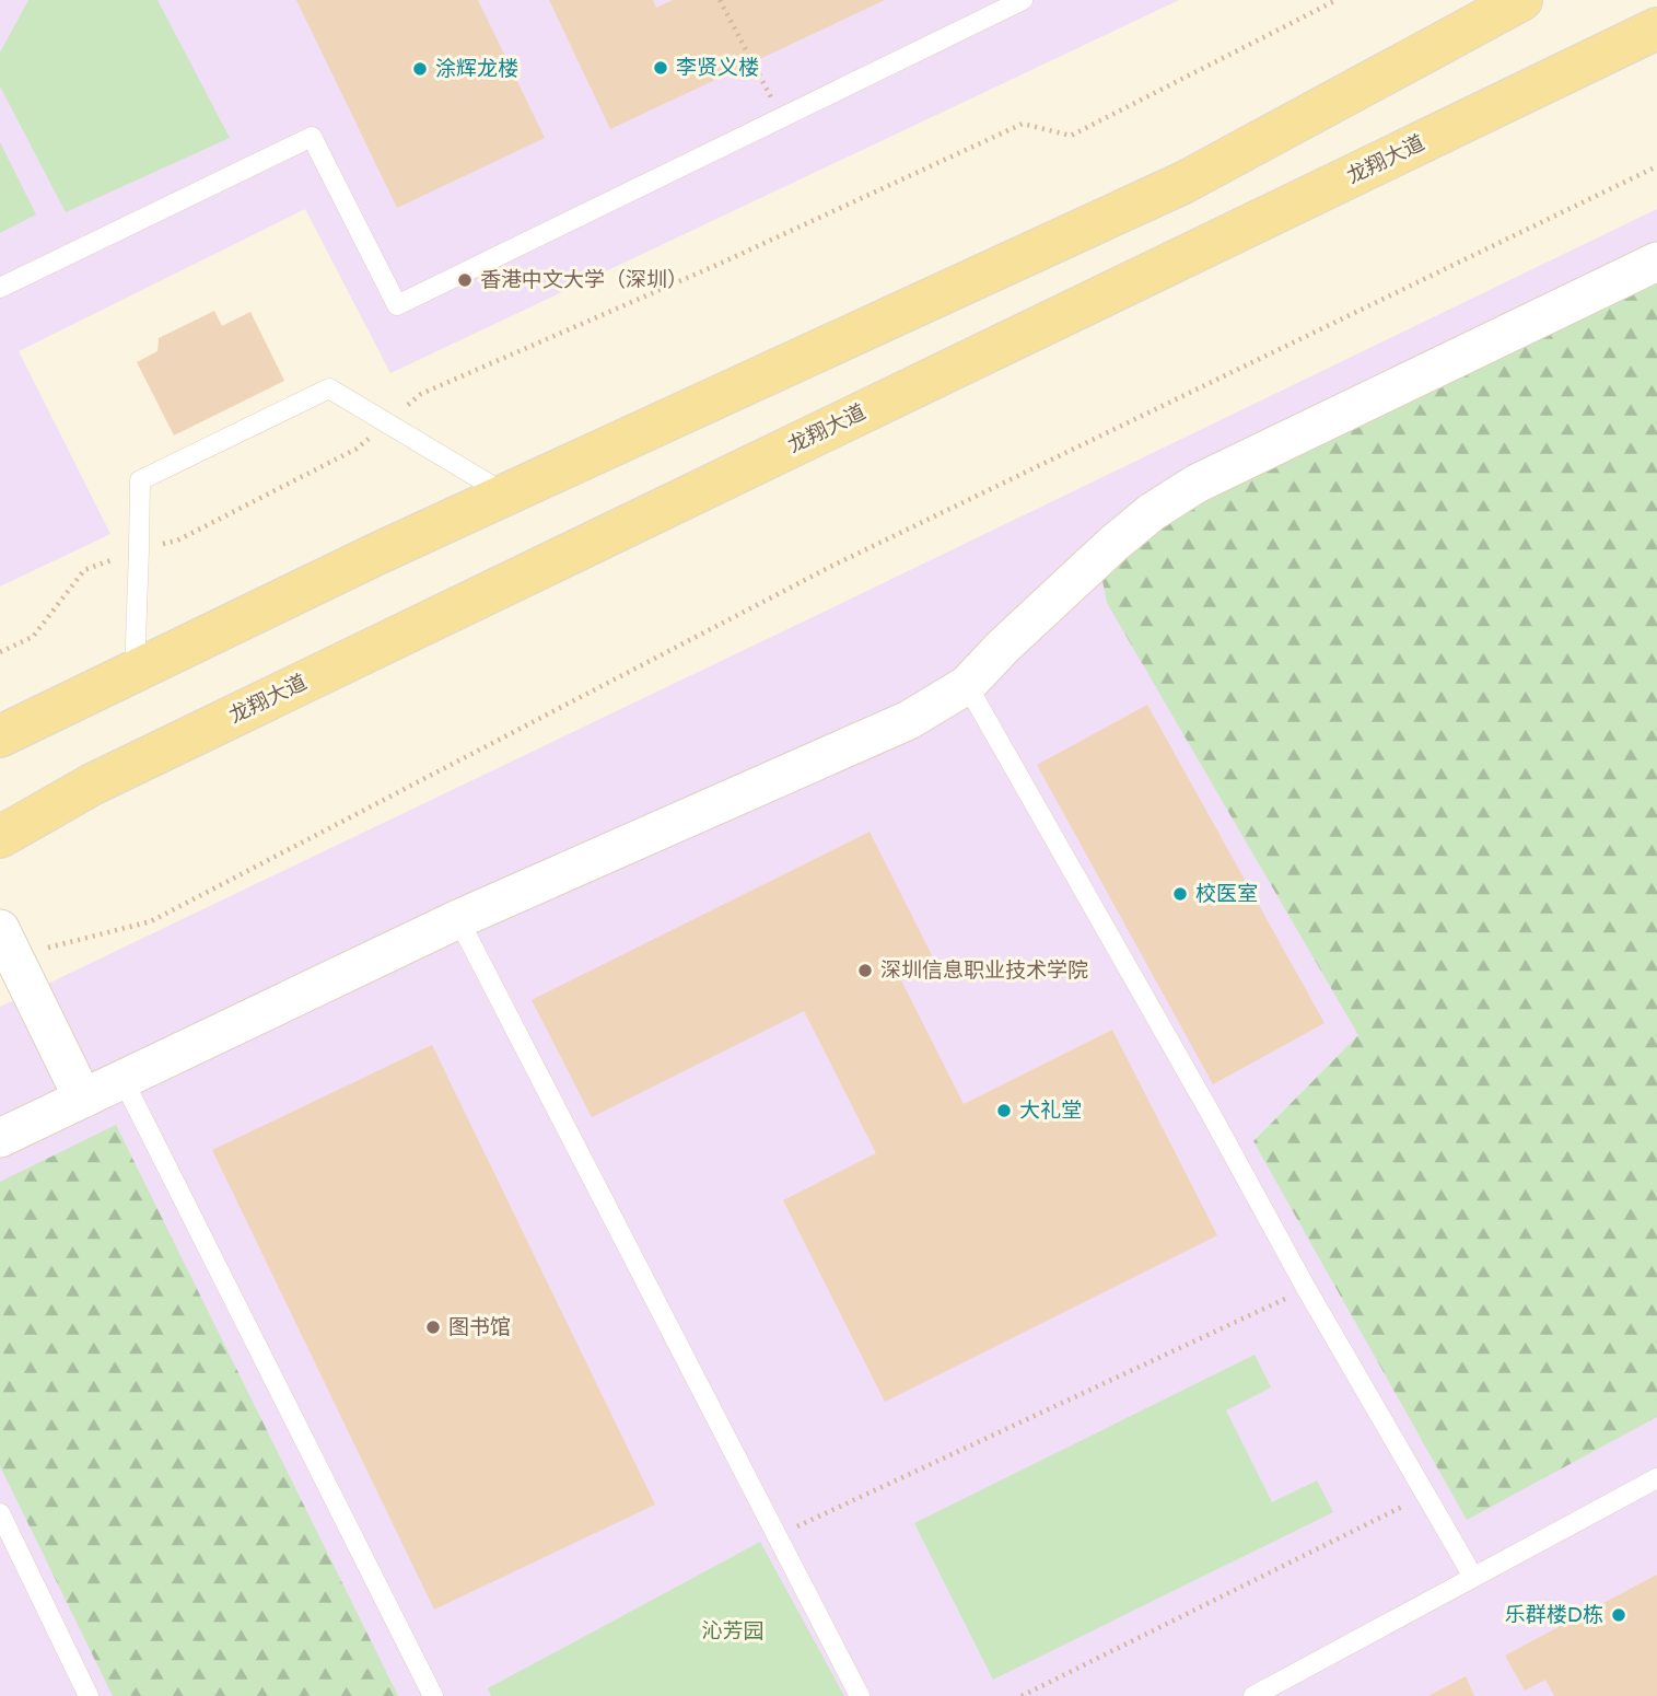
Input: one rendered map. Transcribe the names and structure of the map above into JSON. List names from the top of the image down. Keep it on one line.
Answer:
{"streets":{"main road":["龙翔大道"]},"parks":["沁芳园"],"places":["李贤义楼","涂辉龙楼","香港中文大学（深圳）","校医室","深圳信息职业技术学院","大礼堂","图书馆","乐群楼D栋"]}
